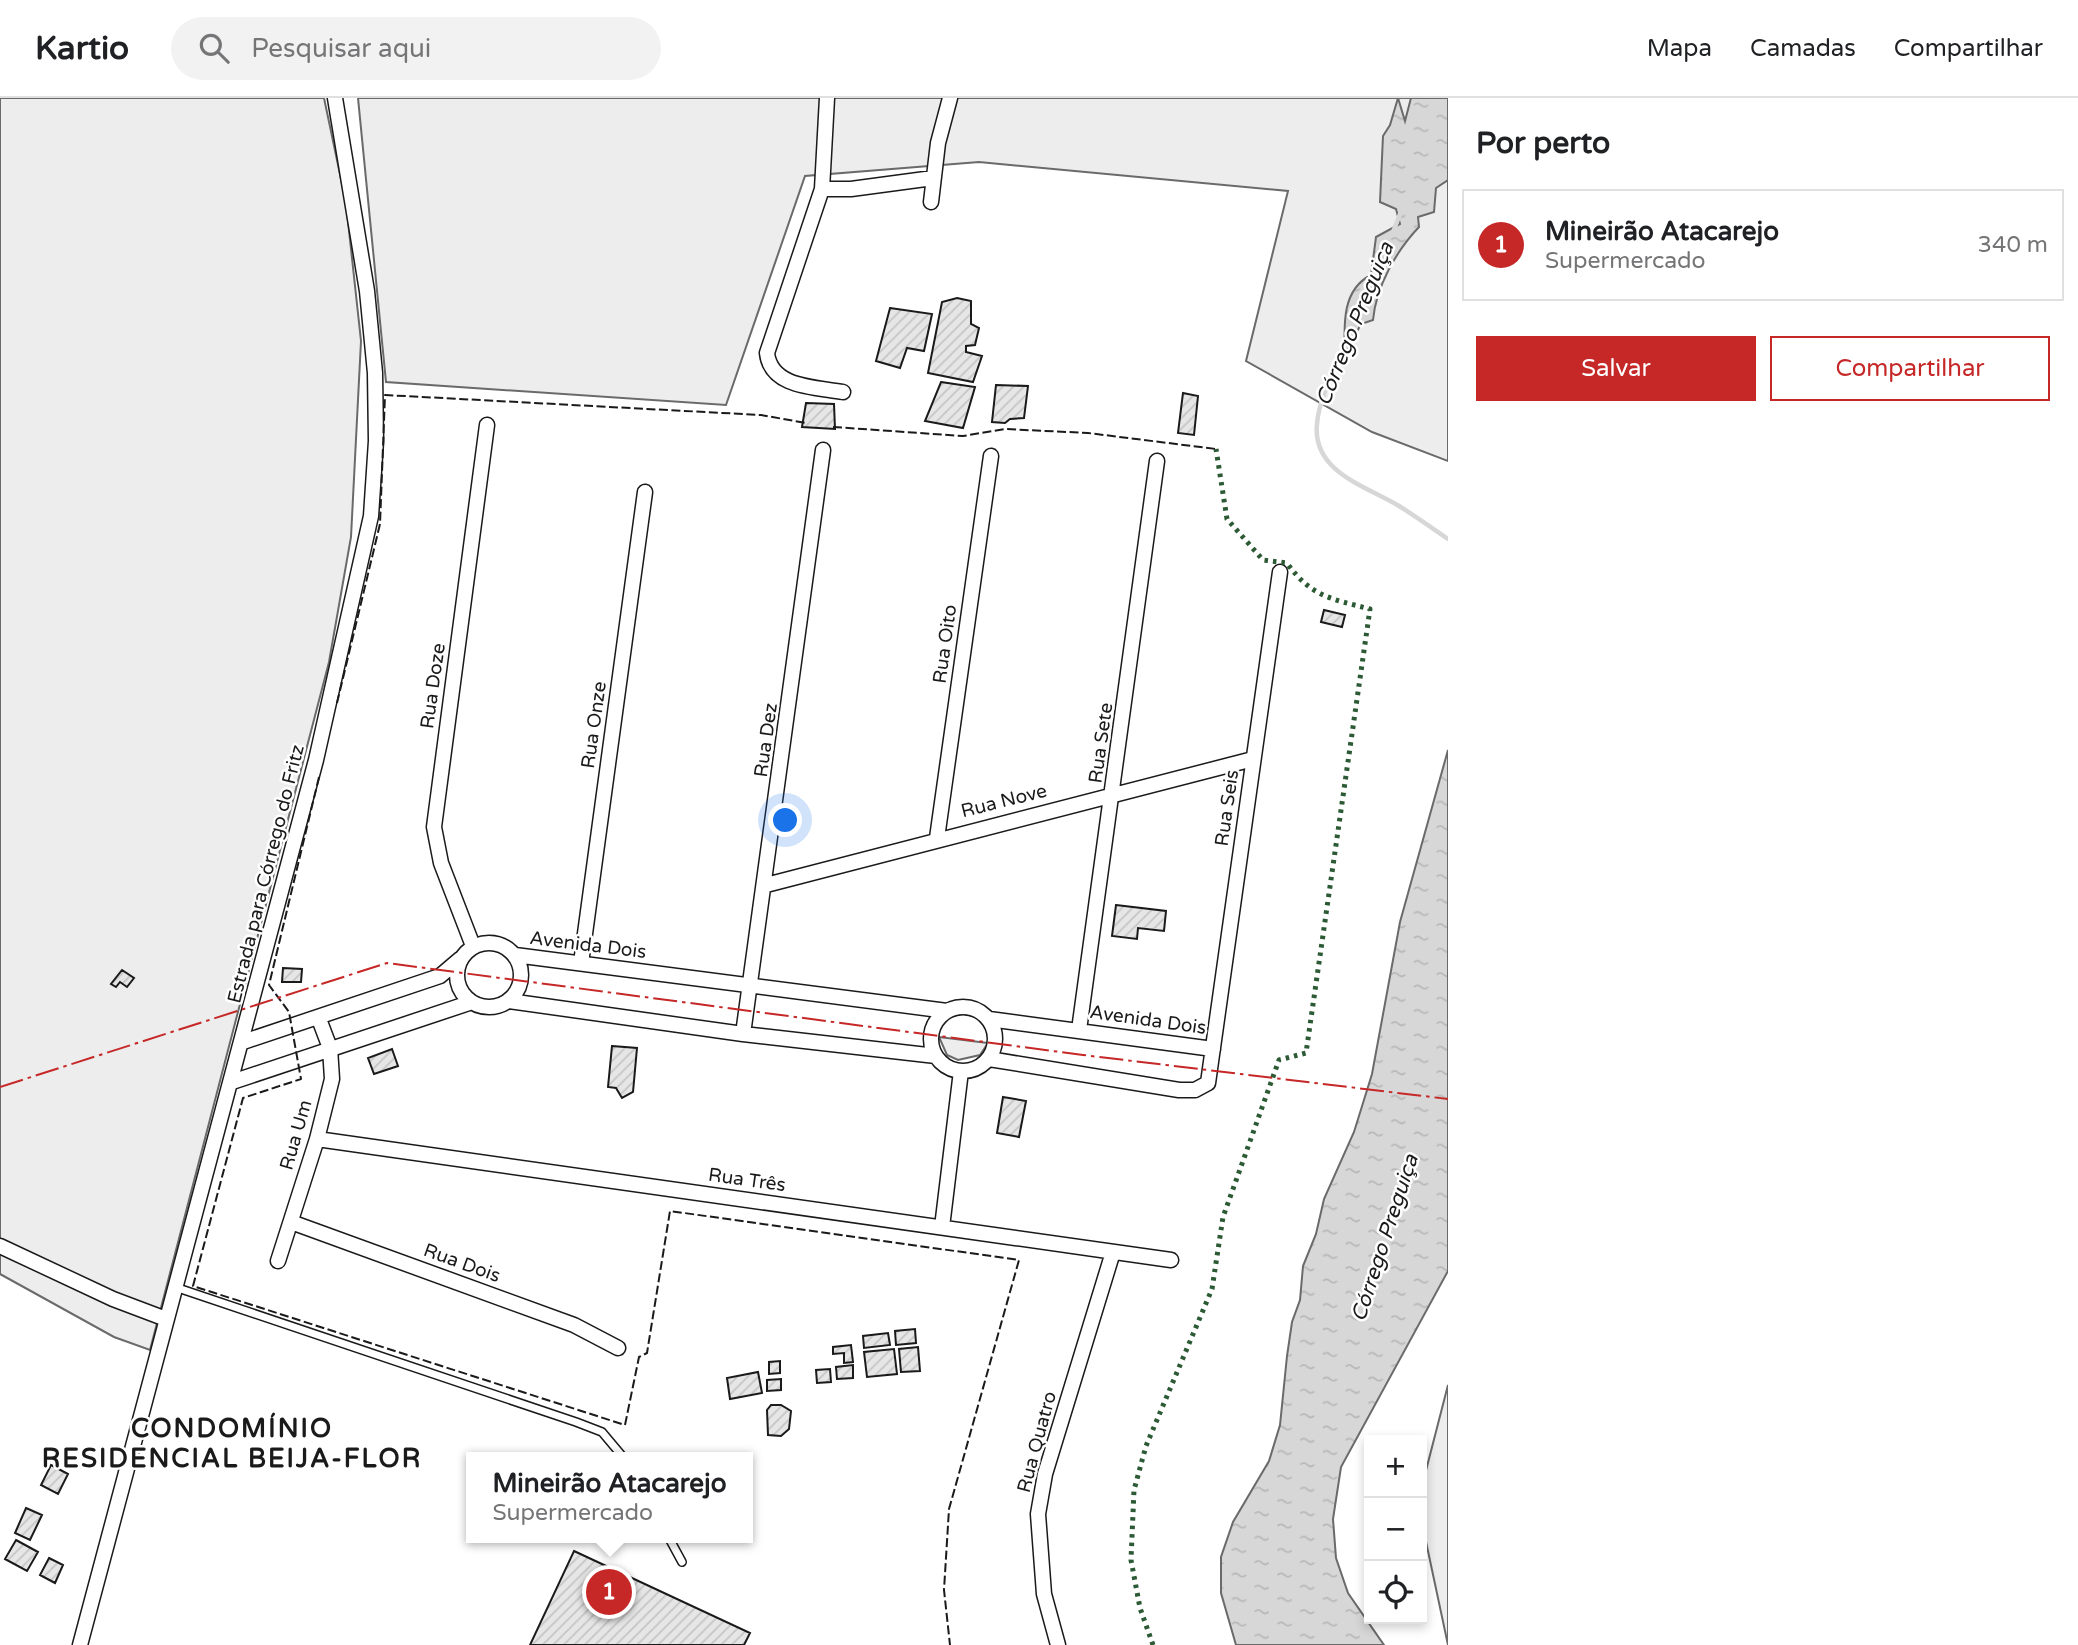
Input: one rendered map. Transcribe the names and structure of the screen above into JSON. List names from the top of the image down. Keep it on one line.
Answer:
{"streets":{"street":["Rua Oito","Rua Doze","Rua Onze","Rua Dez","Rua Sete","Rua Nove","Rua Seis","Estrada para Córrego do Fritz","Avenida Dois","Rua Um","Rua Três","Rua Dois","Rua Quatro"]},"crossings":[["Rua Oito","Rua Nove"],["Rua Doze","Avenida Dois"],["Rua Onze","Avenida Dois"],["Rua Dez","Rua Nove"],["Rua Dez","Avenida Dois"],["Rua Sete","Rua Nove"],["Rua Sete","Avenida Dois"],["Rua Nove","Rua Seis"],["Rua Seis","Avenida Dois"],["Rua Um","Rua Três"],["Rua Um","Rua Dois"],["Rua Três","Rua Quatro"]],"districts":["CONDOMÍNIO RESIDENCIAL BEIJA-FLOR"],"water":["Córrego Preguiça"],"page":{"header":"Kartio","search":"Pesquisar aqui","nav":["Mapa","Camadas","Compartilhar"],"heading":"Por perto","list":[{"mark":"1","name":"Mineirão Atacarejo","note":"Supermercado","value":"340 m"}],"buttons":["Salvar","Compartilhar"],"map_buttons":["+","−"],"popup":["Mineirão Atacarejo","Supermercado"],"pins":"1"}}
